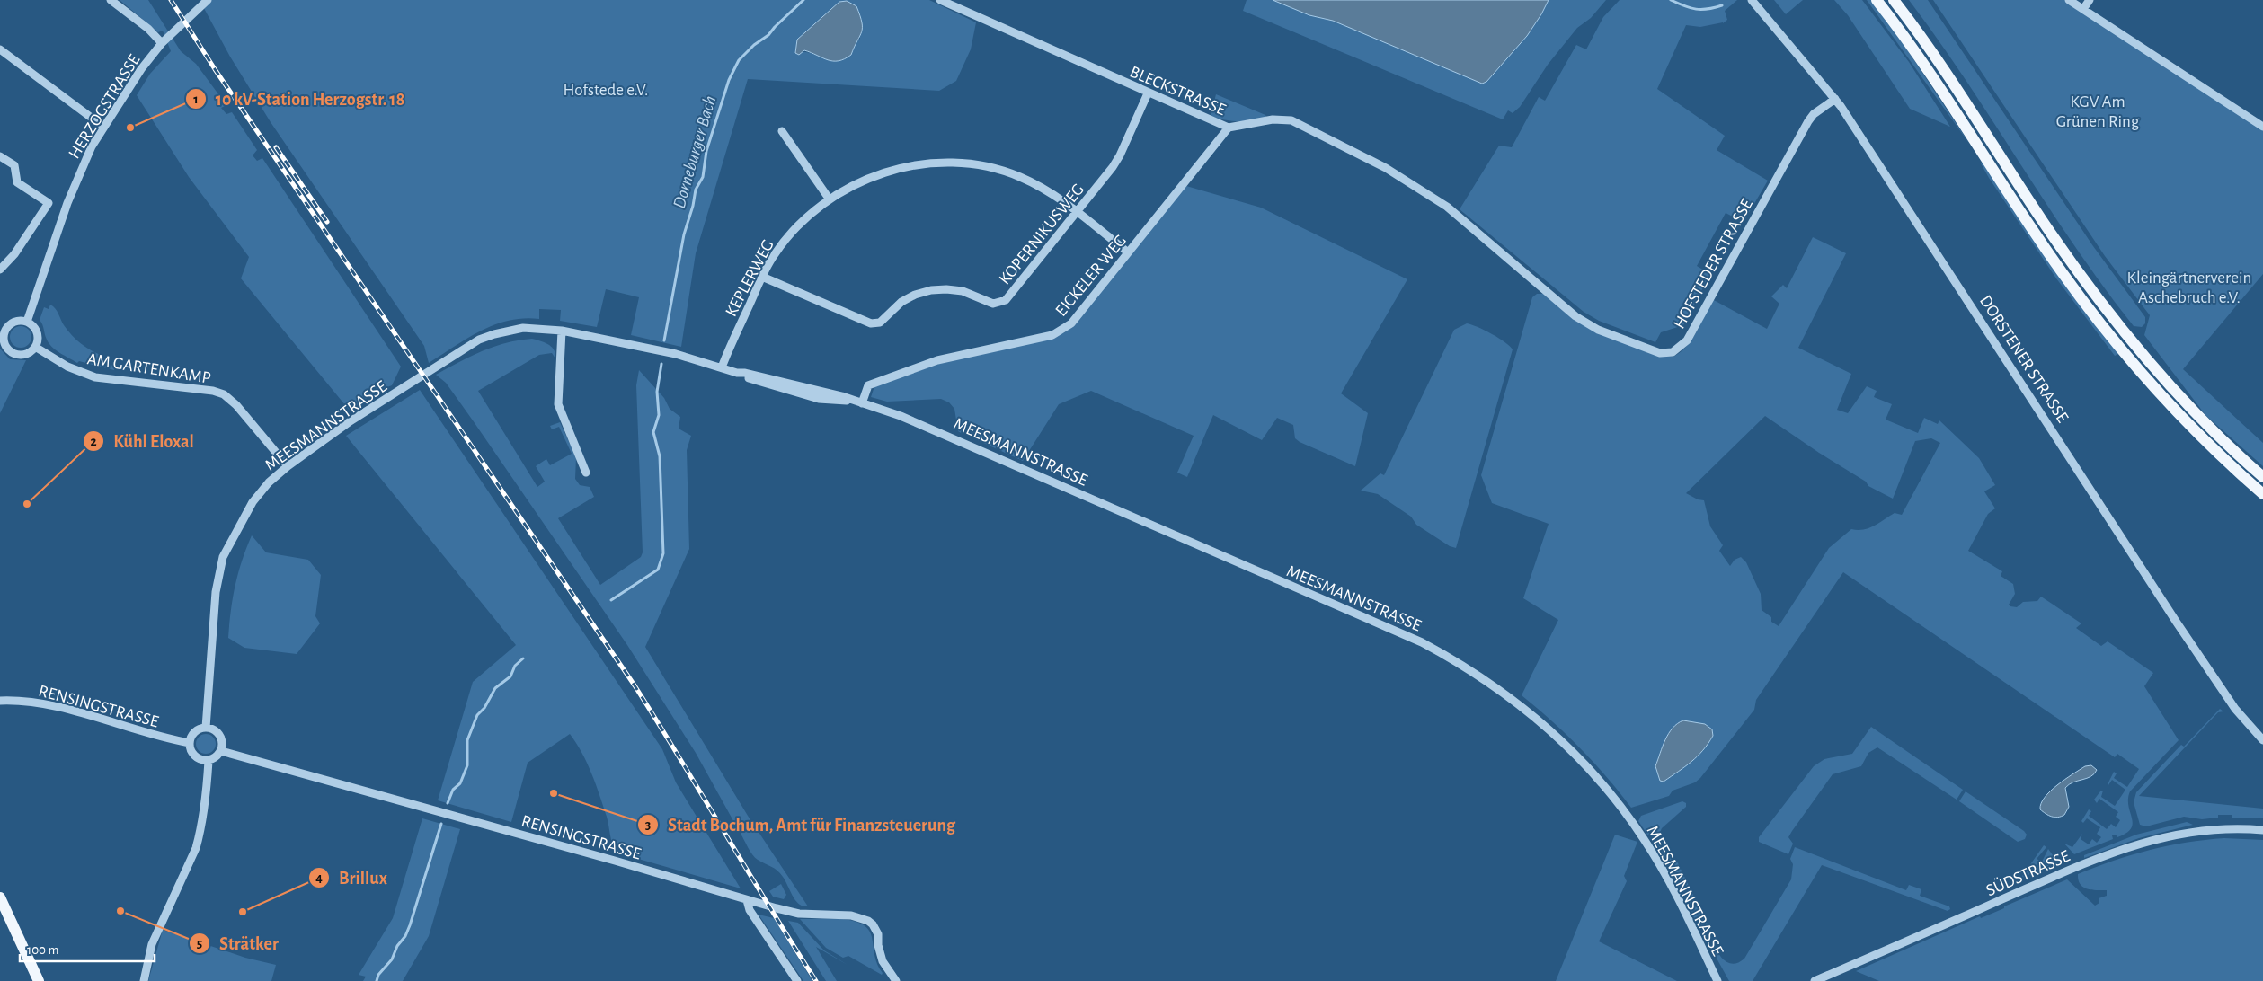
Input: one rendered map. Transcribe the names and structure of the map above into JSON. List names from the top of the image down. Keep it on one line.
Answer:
{"streets":{"street":["BLECKSTRASSE","HERZOGSTRASSE","KOPERNIKUSWEG","HOFSTEDER STRASSE","EICKELER WEG","KEPLERWEG","DORSTENER STRASSE","AM GARTENKAMP","MEESMANNSTRASSE","RENSINGSTRASSE","SÜDSTRASSE"]},"crossings":[["BLECKSTRASSE","KOPERNIKUSWEG"],["BLECKSTRASSE","HOFSTEDER STRASSE"],["BLECKSTRASSE","EICKELER WEG"],["HERZOGSTRASSE","AM GARTENKAMP"],["KOPERNIKUSWEG","KEPLERWEG"],["HOFSTEDER STRASSE","DORSTENER STRASSE"],["EICKELER WEG","KEPLERWEG"],["EICKELER WEG","MEESMANNSTRASSE"],["KEPLERWEG","MEESMANNSTRASSE"],["AM GARTENKAMP","MEESMANNSTRASSE"],["MEESMANNSTRASSE","RENSINGSTRASSE"]],"water":["Dorneburger Bach"],"parks":["Hofstede e.V.","KGV Am Grünen Ring","Kleingärtnerverein Aschebruch e.V."],"places":["10 kV-Station Herzogstr. 18","Kühl Eloxal","Stadt Bochum, Amt für Finanzsteuerung","Strätker","Brillux"],"scale_bar":"100 m"}
